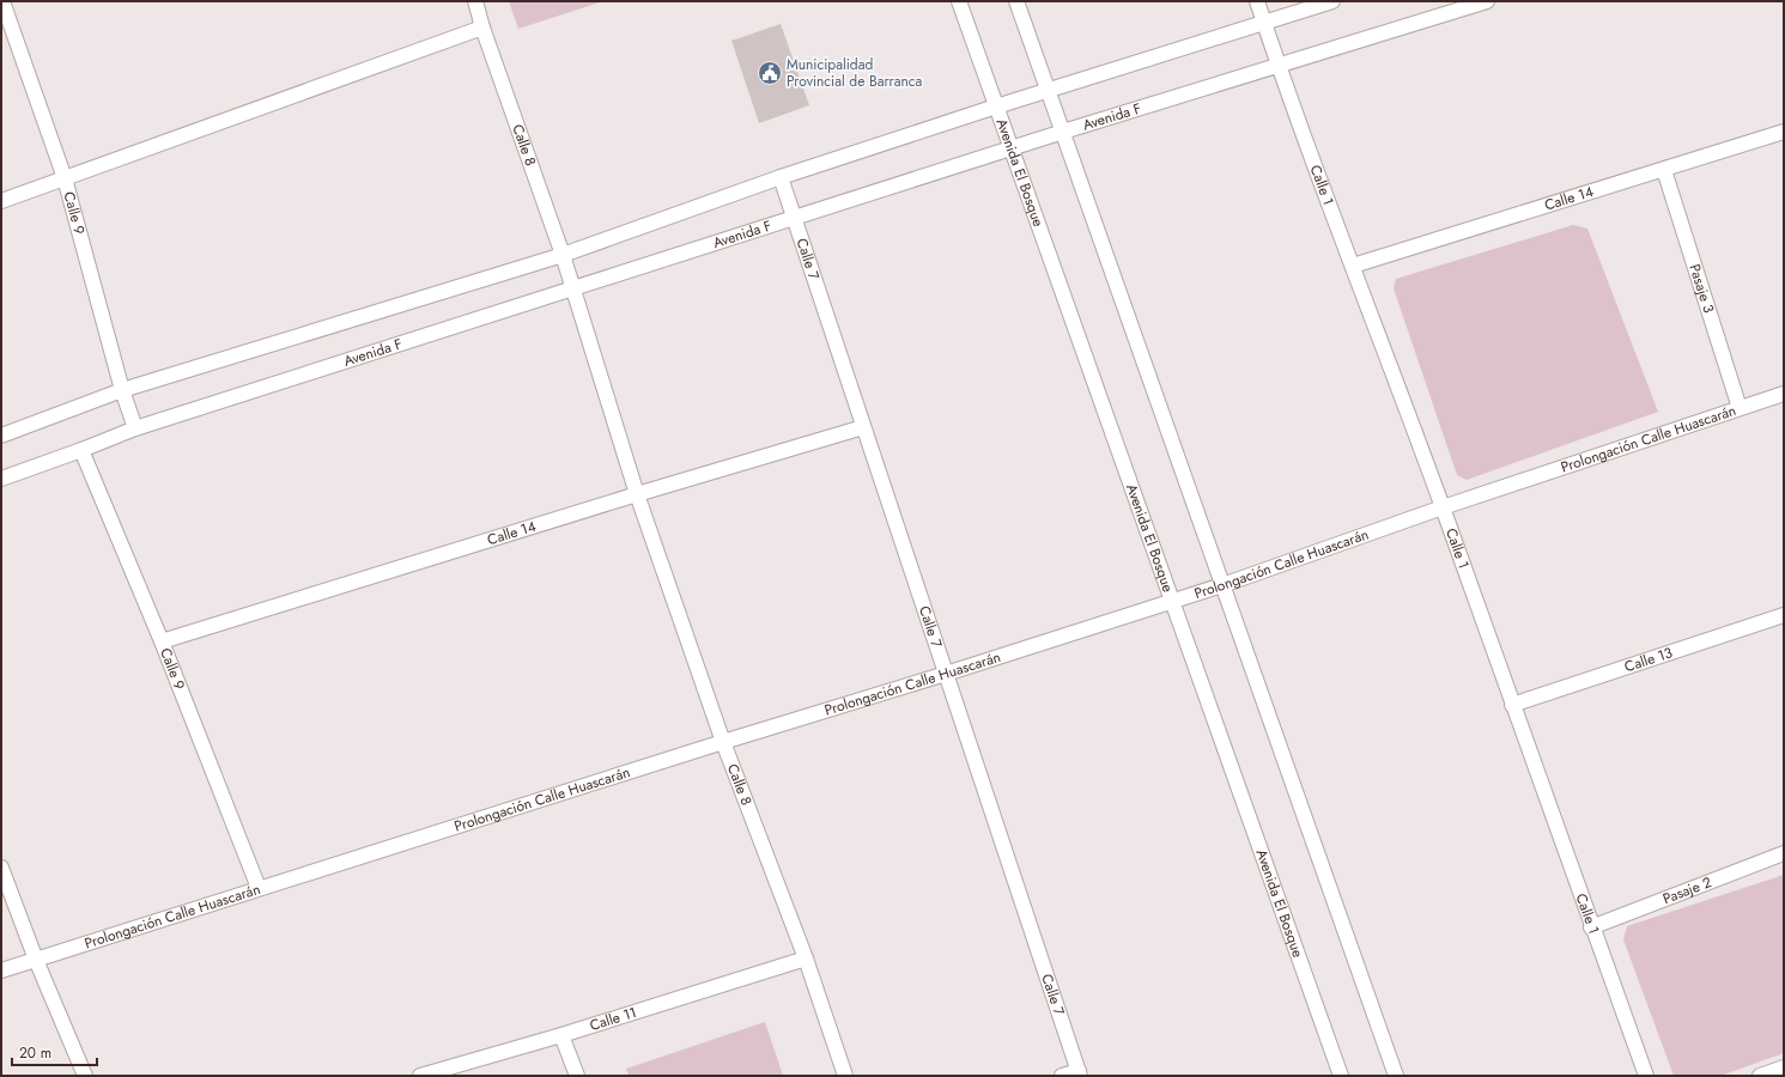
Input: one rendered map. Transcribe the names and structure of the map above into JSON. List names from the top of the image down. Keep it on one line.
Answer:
{"streets":{"street":["Avenida F","Calle 8","Avenida El Bosque","Calle 1","Calle 14","Calle 9","Calle 7","Pasaje 3","Prolongación Calle Huascarán","Calle 13","Pasaje 2","Calle 11"]},"crossings":[["Avenida F","Calle 8"],["Avenida F","Avenida El Bosque"],["Avenida F","Calle 1"],["Avenida F","Calle 9"],["Avenida F","Calle 7"],["Calle 8","Calle 14"],["Calle 8","Prolongación Calle Huascarán"],["Calle 8","Calle 11"],["Avenida El Bosque","Prolongación Calle Huascarán"],["Calle 1","Calle 14"],["Calle 1","Prolongación Calle Huascarán"],["Calle 1","Calle 13"],["Calle 1","Pasaje 2"],["Calle 14","Calle 9"],["Calle 14","Calle 7"],["Calle 14","Pasaje 3"],["Calle 9","Prolongación Calle Huascarán"],["Calle 7","Prolongación Calle Huascarán"],["Pasaje 3","Prolongación Calle Huascarán"]],"places":{"public building":["Municipalidad Provincial de Barranca"]},"scale_bar":"20 m"}
